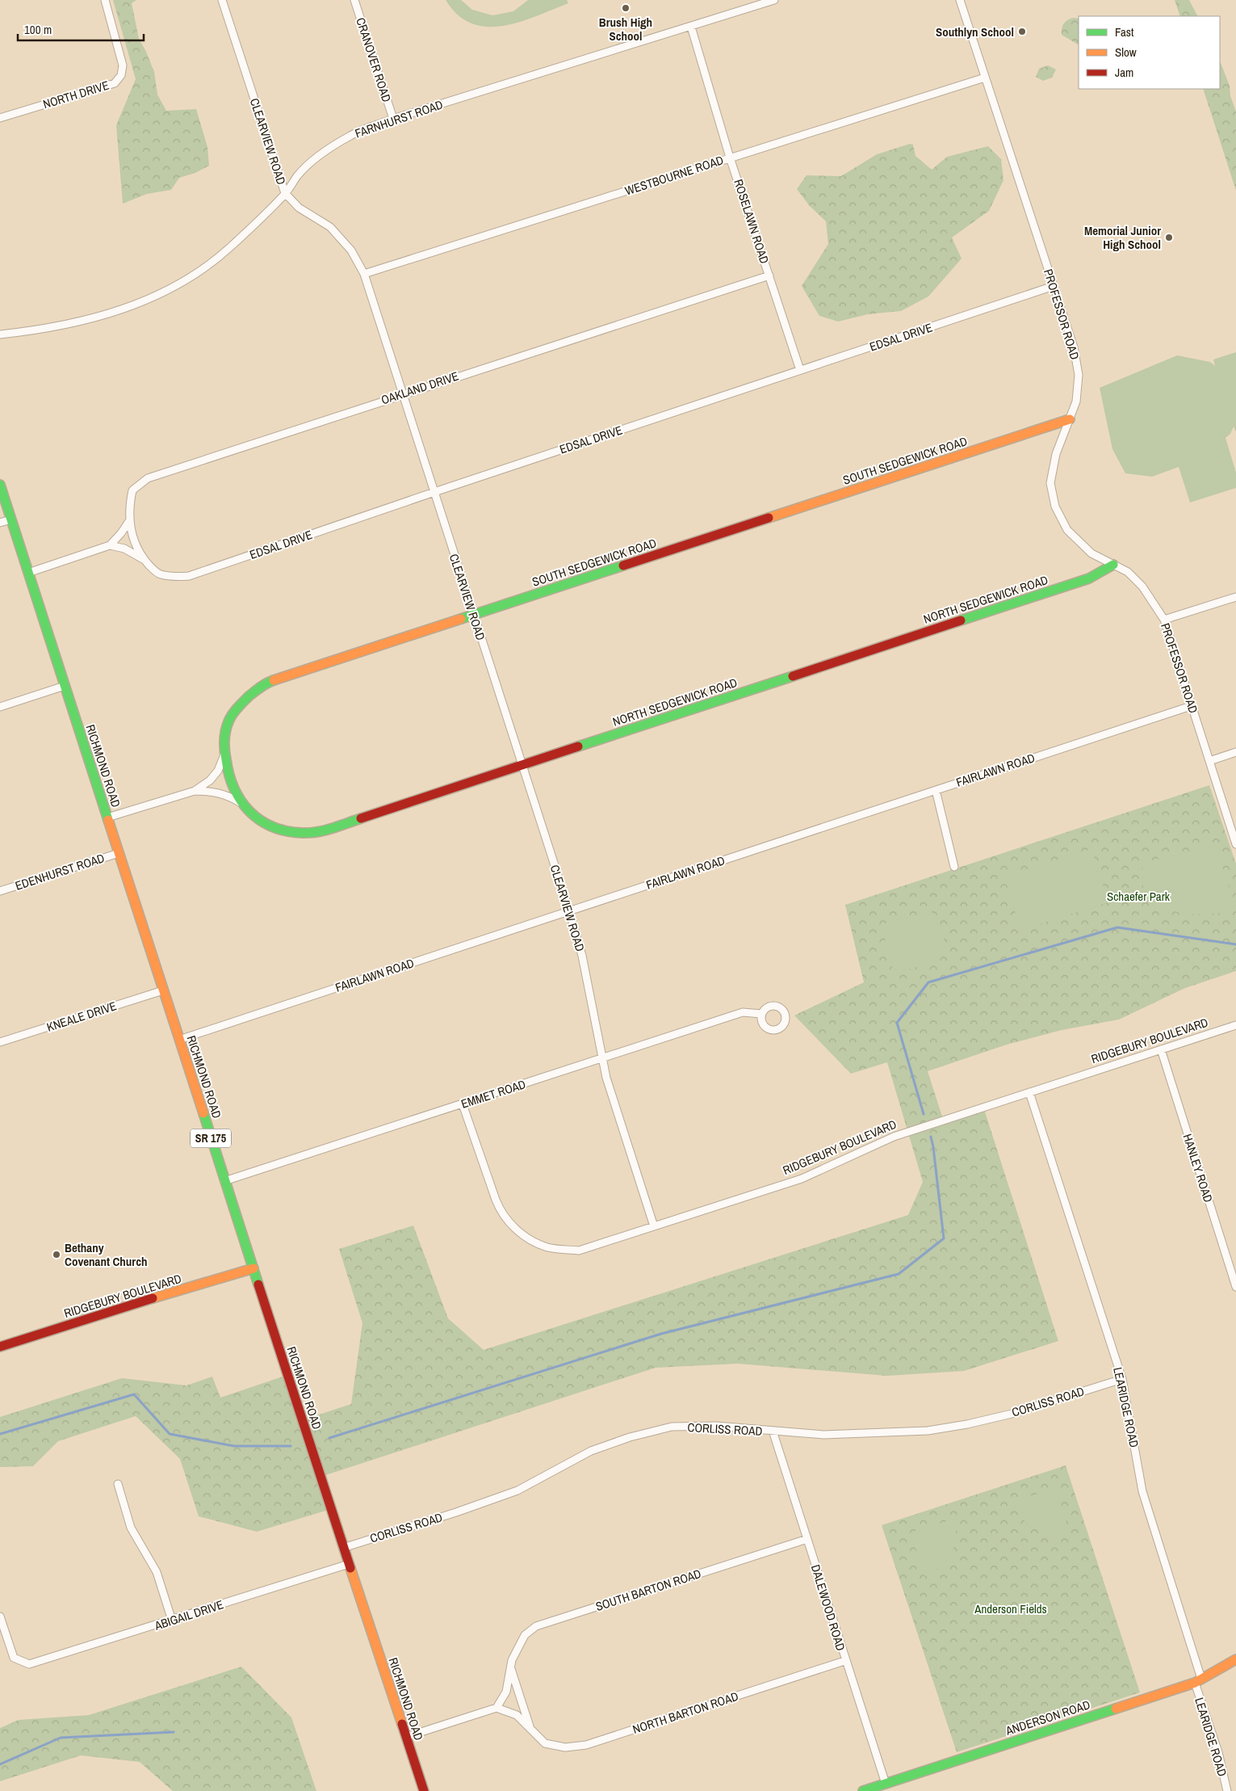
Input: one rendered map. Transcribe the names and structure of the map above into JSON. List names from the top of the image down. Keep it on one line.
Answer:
{"streets":{"street":["CRANOVER ROAD","NORTH DRIVE","FARNHURST ROAD","CLEARVIEW ROAD","WESTBOURNE ROAD","ROSELAWN ROAD","PROFESSOR ROAD","EDSAL DRIVE","OAKLAND DRIVE","SOUTH SEDGEWICK ROAD","NORTH SEDGEWICK ROAD","RICHMOND ROAD","FAIRLAWN ROAD","EDENHURST ROAD","KNEALE DRIVE","RIDGEBURY BOULEVARD","EMMET ROAD","SR 175","HANLEY ROAD","CORLISS ROAD","LEARIDGE ROAD","SOUTH BARTON ROAD","DALEWOOD ROAD","ABIGAIL DRIVE","NORTH BARTON ROAD","ANDERSON ROAD"]},"crossings":[["CRANOVER ROAD","FARNHURST ROAD"],["FARNHURST ROAD","CLEARVIEW ROAD"],["FARNHURST ROAD","ROSELAWN ROAD"],["CLEARVIEW ROAD","WESTBOURNE ROAD"],["CLEARVIEW ROAD","EDSAL DRIVE"],["CLEARVIEW ROAD","OAKLAND DRIVE"],["CLEARVIEW ROAD","SOUTH SEDGEWICK ROAD"],["CLEARVIEW ROAD","NORTH SEDGEWICK ROAD"],["CLEARVIEW ROAD","FAIRLAWN ROAD"],["CLEARVIEW ROAD","RIDGEBURY BOULEVARD"],["CLEARVIEW ROAD","EMMET ROAD"],["WESTBOURNE ROAD","ROSELAWN ROAD"],["WESTBOURNE ROAD","PROFESSOR ROAD"],["ROSELAWN ROAD","EDSAL DRIVE"],["ROSELAWN ROAD","OAKLAND DRIVE"],["PROFESSOR ROAD","EDSAL DRIVE"],["PROFESSOR ROAD","SOUTH SEDGEWICK ROAD"],["PROFESSOR ROAD","NORTH SEDGEWICK ROAD"],["PROFESSOR ROAD","FAIRLAWN ROAD"],["EDSAL DRIVE","OAKLAND DRIVE"],["SOUTH SEDGEWICK ROAD","NORTH SEDGEWICK ROAD"],["RICHMOND ROAD","FAIRLAWN ROAD"],["RICHMOND ROAD","EDENHURST ROAD"],["RICHMOND ROAD","KNEALE DRIVE"],["RICHMOND ROAD","RIDGEBURY BOULEVARD"],["RICHMOND ROAD","EMMET ROAD"],["RICHMOND ROAD","CORLISS ROAD"],["RICHMOND ROAD","ABIGAIL DRIVE"],["RIDGEBURY BOULEVARD","EMMET ROAD"],["RIDGEBURY BOULEVARD","HANLEY ROAD"],["RIDGEBURY BOULEVARD","LEARIDGE ROAD"],["CORLISS ROAD","LEARIDGE ROAD"],["CORLISS ROAD","DALEWOOD ROAD"],["LEARIDGE ROAD","ANDERSON ROAD"],["SOUTH BARTON ROAD","DALEWOOD ROAD"],["SOUTH BARTON ROAD","NORTH BARTON ROAD"],["DALEWOOD ROAD","NORTH BARTON ROAD"],["DALEWOOD ROAD","ANDERSON ROAD"]],"parks":["Schaefer Park","Anderson Fields"],"places":["Brush High School","Southlyn School","Memorial Junior High School","Bethany Covenant Church"],"legend":["Fast","Slow","Jam"],"scale_bar":"100 m"}
